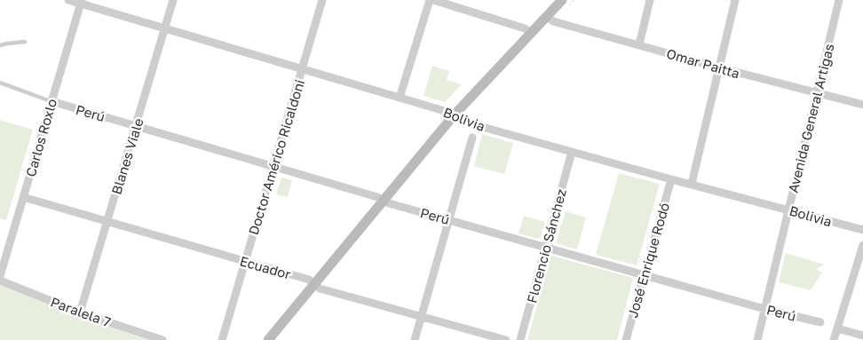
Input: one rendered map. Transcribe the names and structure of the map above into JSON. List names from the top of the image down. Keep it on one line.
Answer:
{"streets":{"street":["Omar Paitta","Perú","Avenida General Artigas","Bolivia","Carlos Roxlo","Blanes Viale","Doctor Américo Ricaldoni","Florencio Sánchez","José Enrique Rodó","Ecuador","Paralela 7"]},"crossings":[["Omar Paitta","Avenida General Artigas"],["Perú","Avenida General Artigas"],["Perú","Carlos Roxlo"],["Perú","Blanes Viale"],["Perú","Doctor Américo Ricaldoni"],["Perú","Florencio Sánchez"],["Perú","José Enrique Rodó"],["Avenida General Artigas","Bolivia"],["Bolivia","Carlos Roxlo"],["Bolivia","Blanes Viale"],["Bolivia","Doctor Américo Ricaldoni"],["Bolivia","Florencio Sánchez"],["Bolivia","José Enrique Rodó"],["Carlos Roxlo","Ecuador"],["Blanes Viale","Ecuador"],["Blanes Viale","Paralela 7"],["Doctor Américo Ricaldoni","Ecuador"]]}
